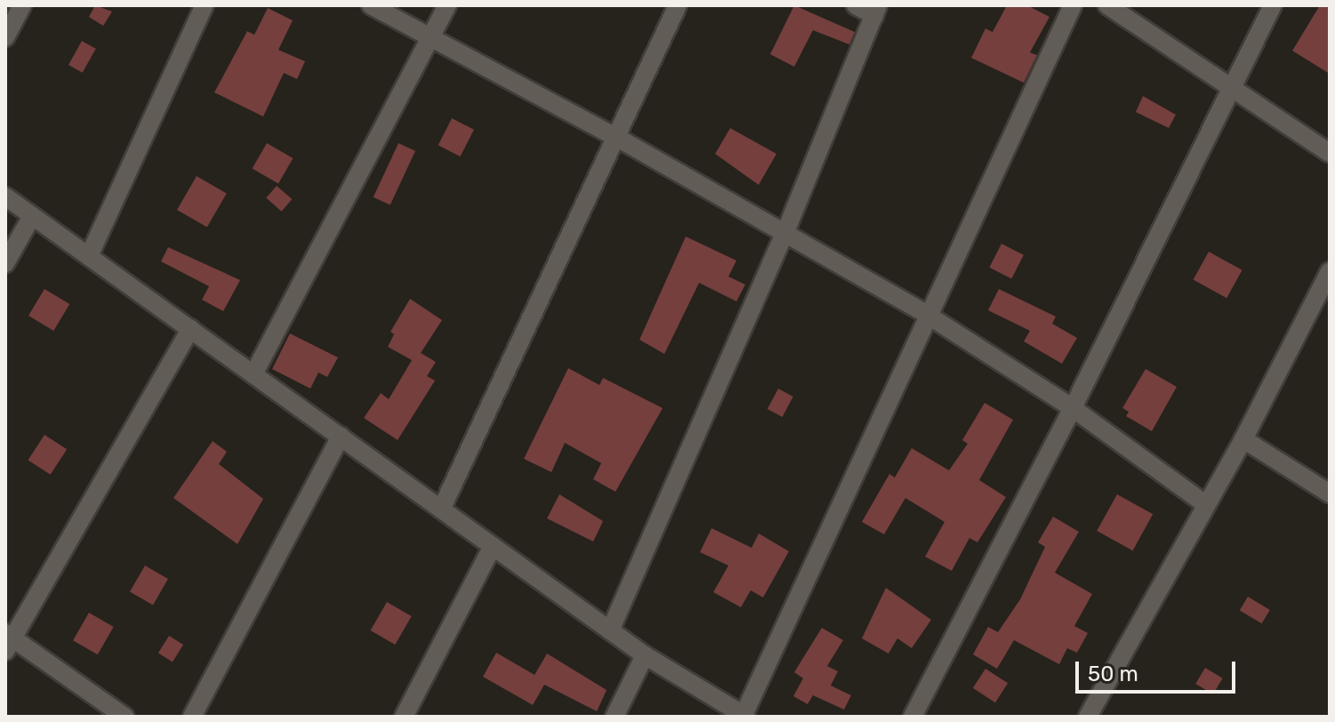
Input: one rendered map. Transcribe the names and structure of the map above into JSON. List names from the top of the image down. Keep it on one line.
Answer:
{"scale_bar":"50 m"}
